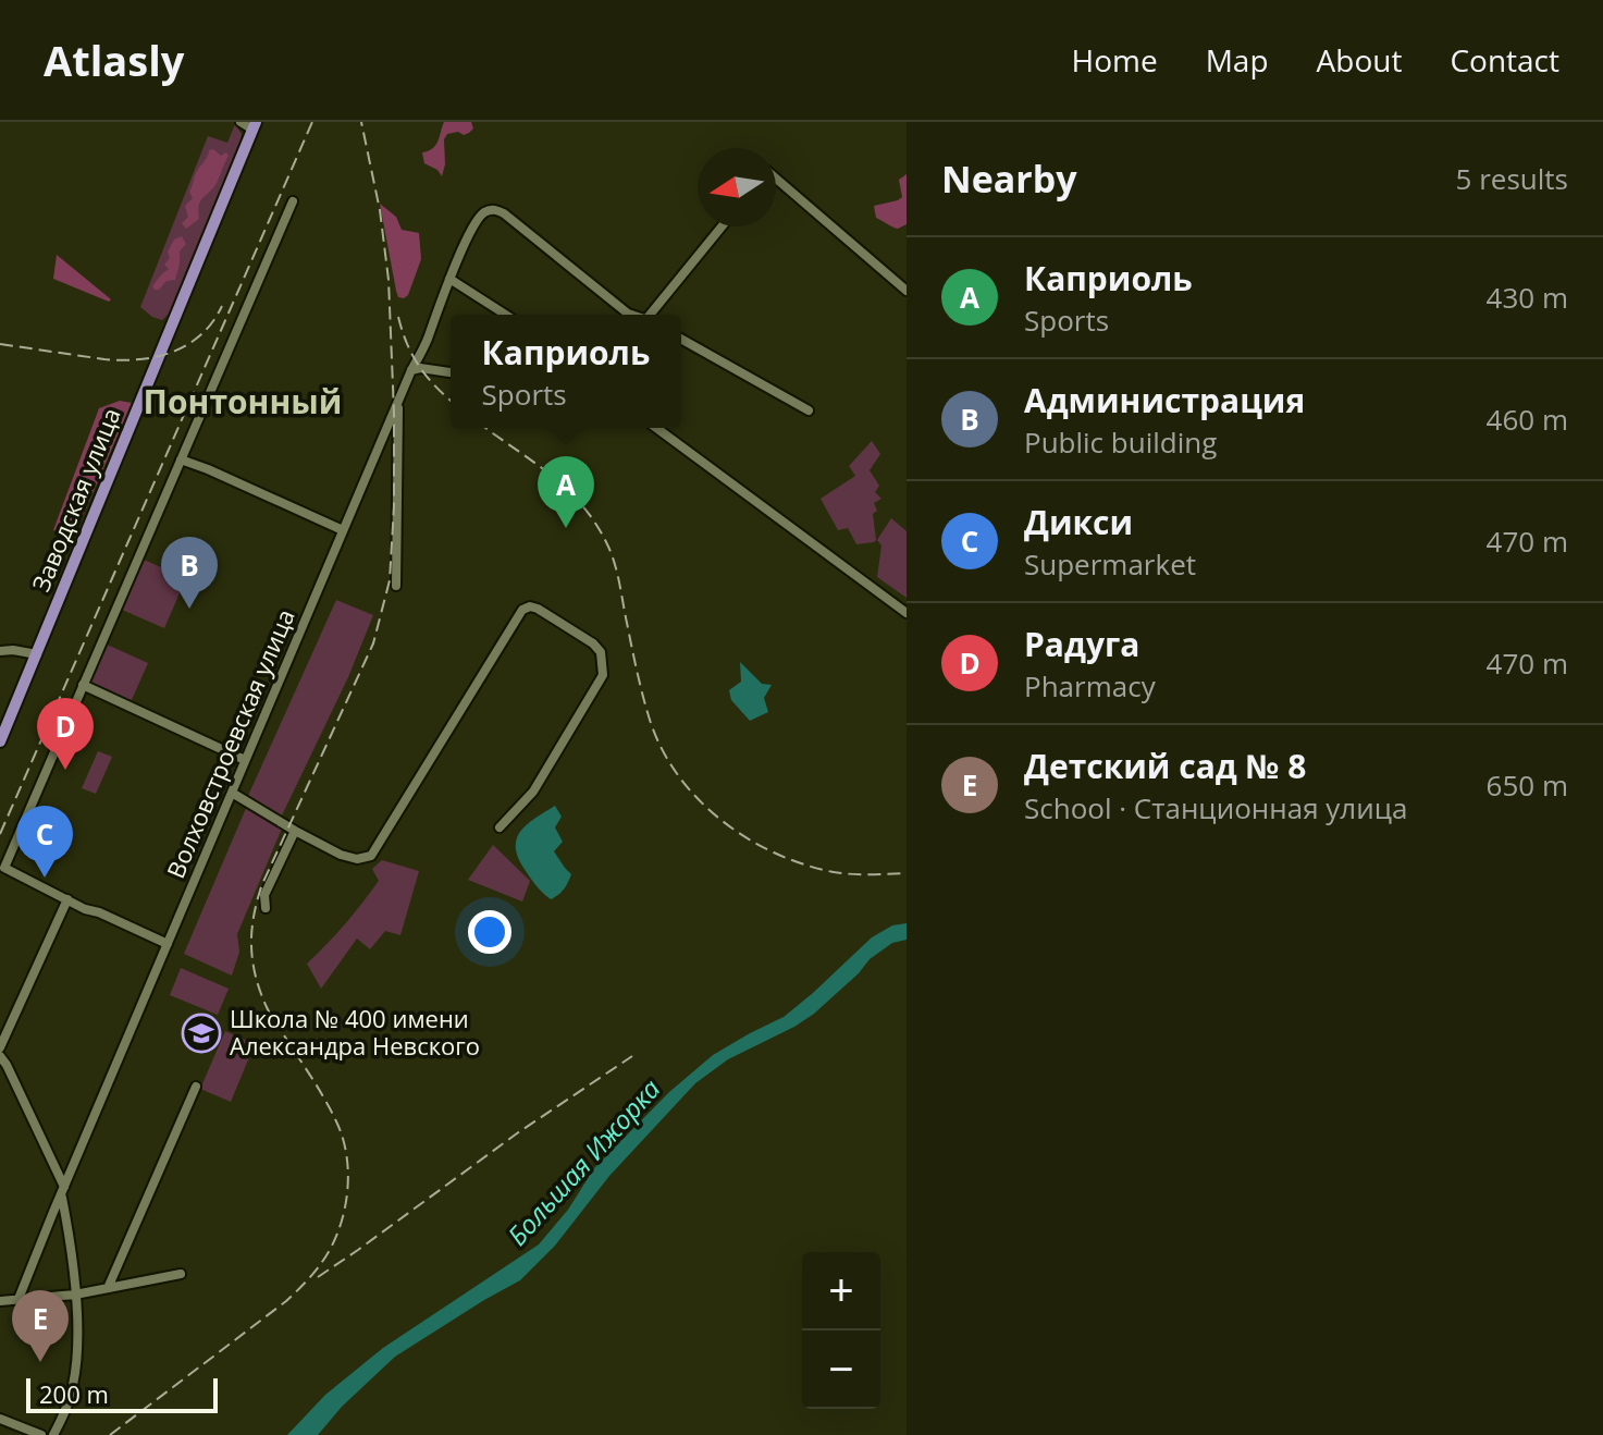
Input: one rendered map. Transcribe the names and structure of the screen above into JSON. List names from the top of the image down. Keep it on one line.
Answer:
{"streets":{"main road":["Заводская улица"],"street":["Волховстроевская улица"]},"districts":["Понтонный"],"water":["Большая Ижорка"],"places":{"school or university":["Школа № 400 имени Александра Невского"]},"scale_bar":"200 m","north":"left","page":{"header":"Atlasly","nav":["Home","Map","About","Contact"],"heading":["Nearby","5 results"],"list":[{"mark":"A","name":"Каприоль","note":"Sports","value":"430 m"},{"mark":"B","name":"Администрация","note":"Public building","value":"460 m"},{"mark":"C","name":"Дикси","note":"Supermarket","value":"470 m"},{"mark":"D","name":"Радуга","note":"Pharmacy","value":"470 m"},{"mark":"E","name":"Детский сад № 8","note":"School · Станционная улица","value":"650 m"}],"popup":["Каприоль","Sports"],"pins":["A","B","D","C","E"],"map_buttons":["+","−"],"scale":"200 m"}}
